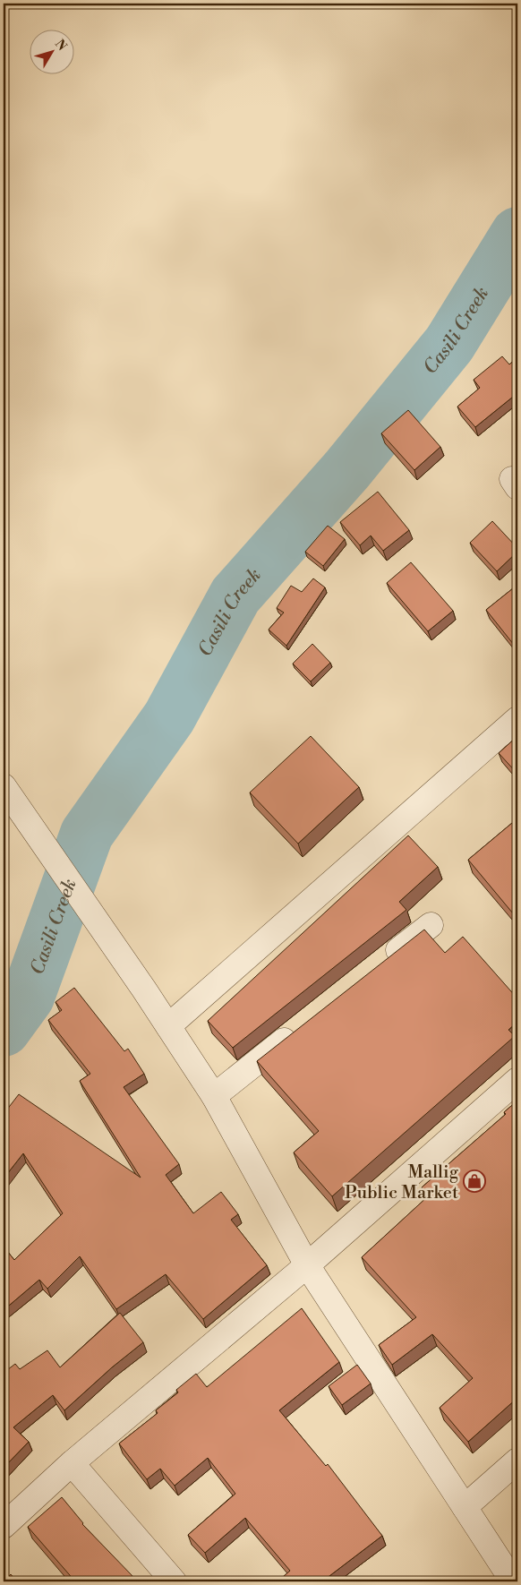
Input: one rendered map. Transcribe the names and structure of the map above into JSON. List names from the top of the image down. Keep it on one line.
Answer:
{"water":["Casili Creek"],"places":{"shop":["Mallig Public Market"]},"north":"top right"}
